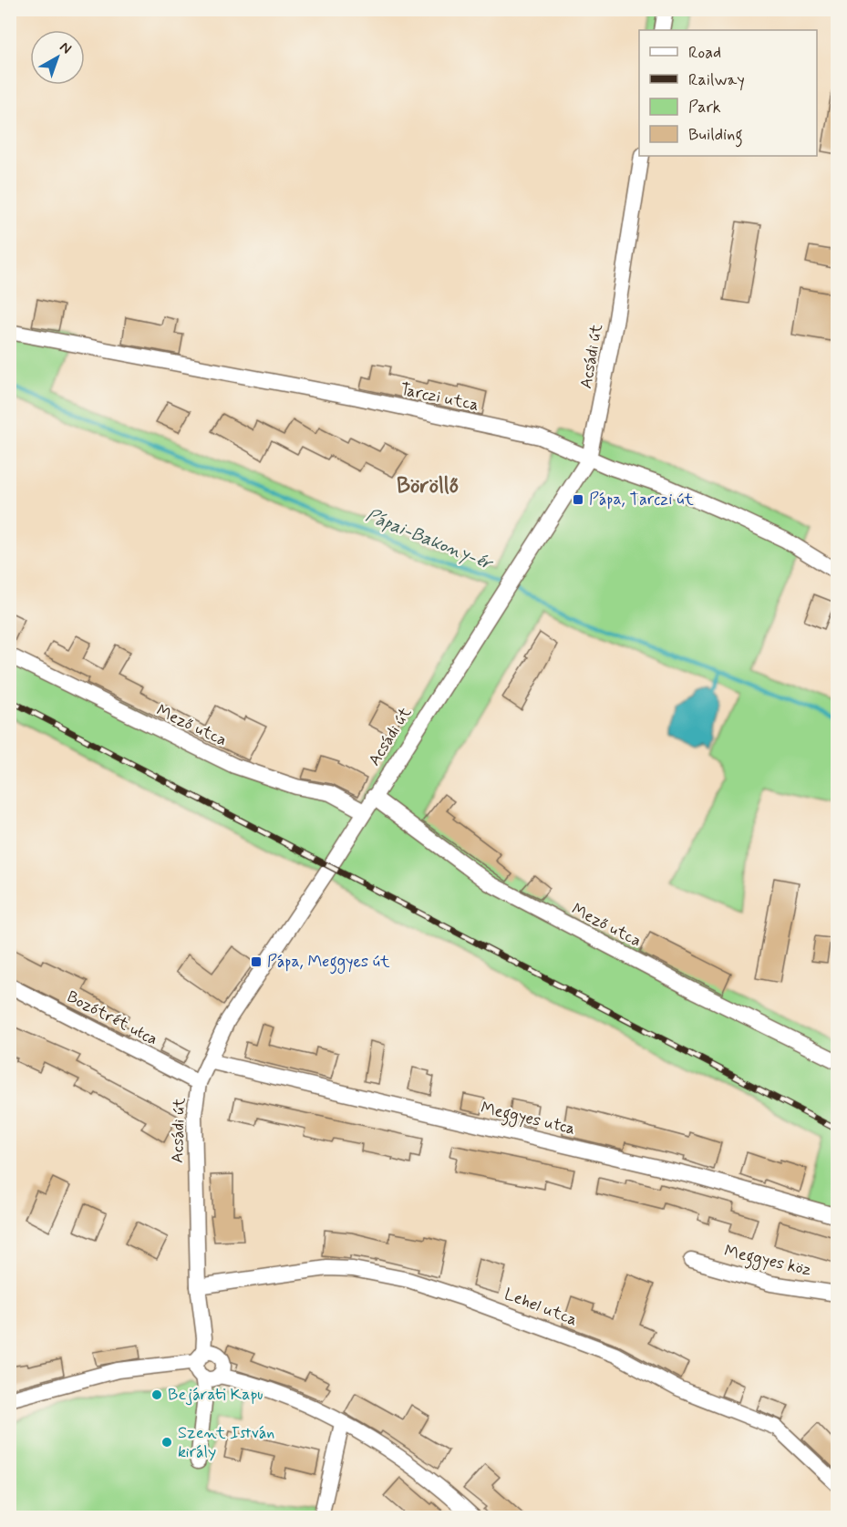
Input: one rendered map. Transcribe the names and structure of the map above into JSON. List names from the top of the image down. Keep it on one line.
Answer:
{"streets":{"street":["Acsádi út","Tarczi utca","Mező utca","Bozótrét utca","Meggyes utca","Meggyes köz","Lehel utca"]},"crossings":[["Acsádi út","Tarczi utca"],["Acsádi út","Mező utca"],["Acsádi út","Bozótrét utca"],["Acsádi út","Meggyes utca"],["Acsádi út","Lehel utca"]],"districts":["Böröllő"],"water":["Pápai-Bakony-ér"],"places":{"transit":["Pápa, Tarczi út","Pápa, Meggyes út"],"other":["Bejárati Kapu","Szent István király"]},"legend":["Road","Railway","Park","Building"],"north":"top right"}
